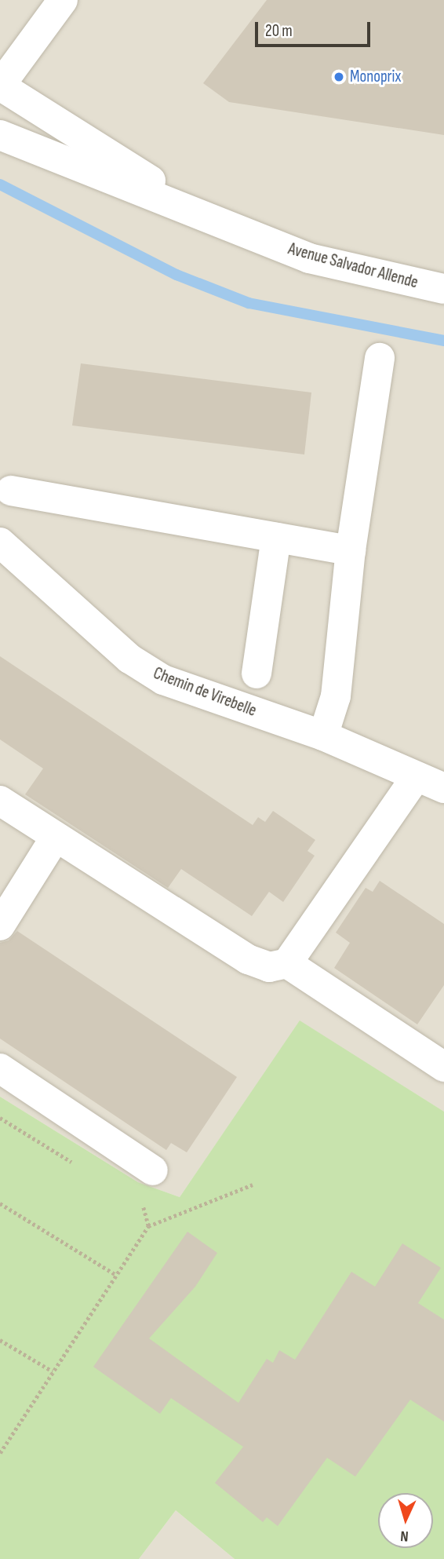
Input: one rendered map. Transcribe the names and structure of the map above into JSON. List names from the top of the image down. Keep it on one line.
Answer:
{"streets":{"street":["Avenue Salvador Allende","Chemin de Virebelle"]},"places":["Monoprix"],"scale_bar":"20 m","north":"bottom"}
